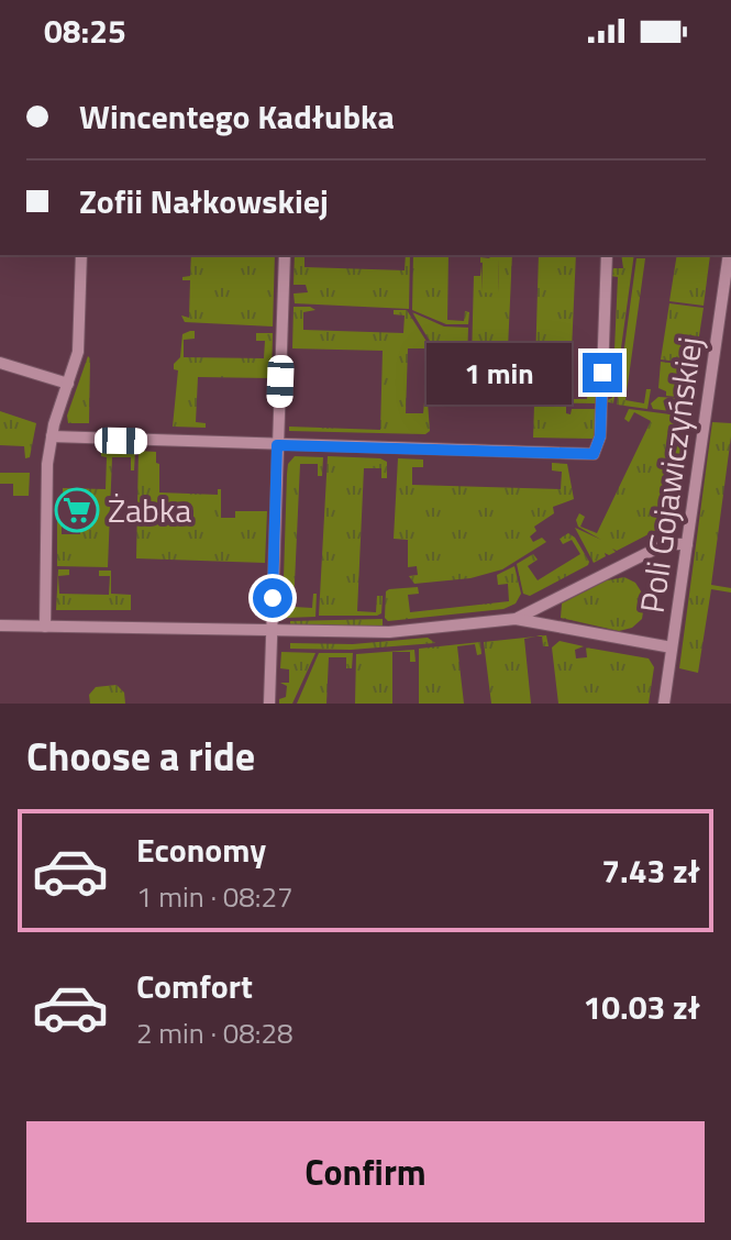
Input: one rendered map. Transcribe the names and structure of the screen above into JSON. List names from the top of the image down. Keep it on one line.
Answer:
{"streets":{"street":["Poli Gojawiczyńskiej"]},"places":{"supermarket":["Żabka"]},"page":{"status":"08:25","banner":["Wincentego Kadłubka","Zofii Nałkowskiej"],"bubble":"1 min","heading":"Choose a ride","list":[{"name":"Economy","note":"1 min · 08:27","value":"7.43 zł"},{"name":"Comfort","note":"2 min · 08:28","value":"10.03 zł"}],"buttons":"Confirm"}}
